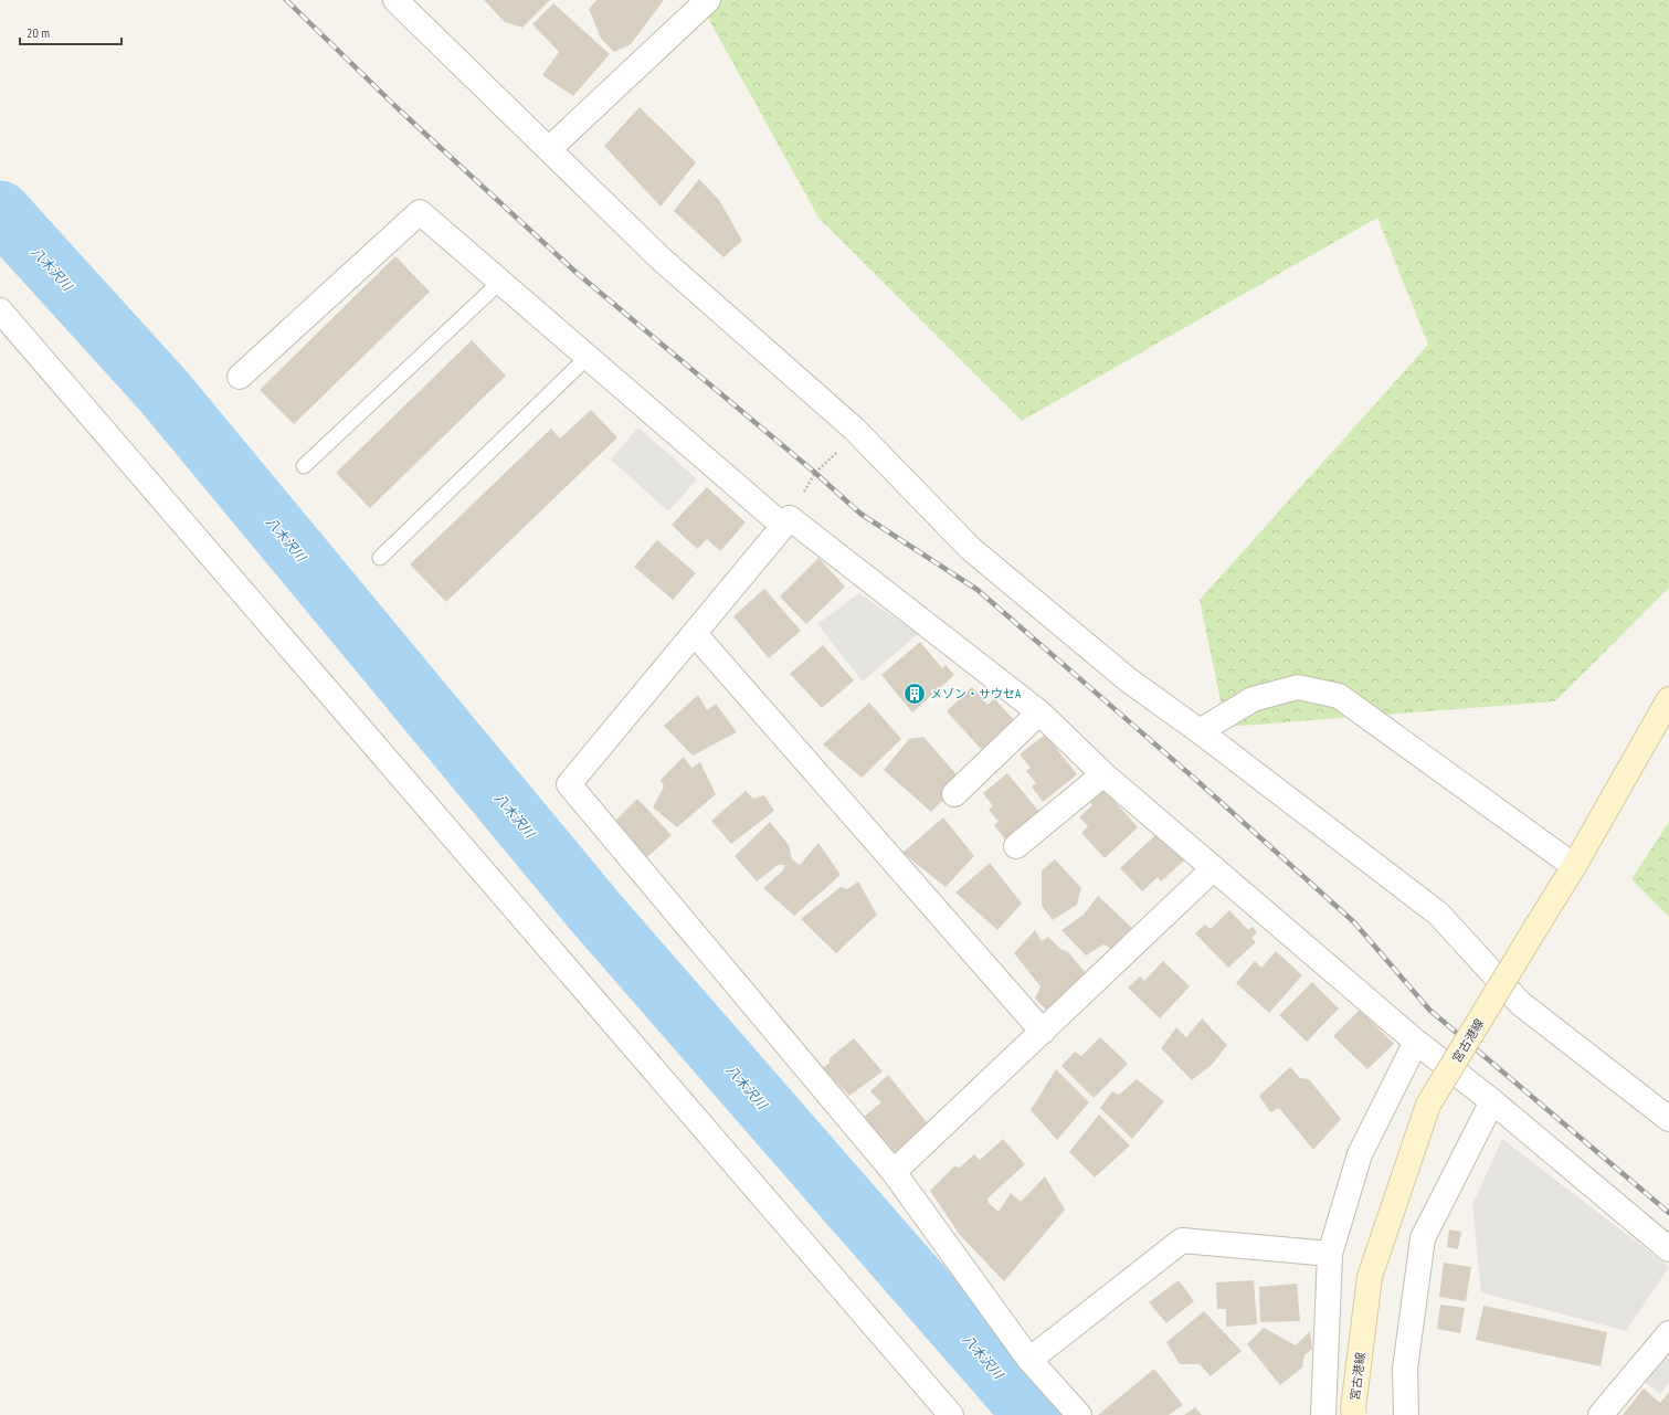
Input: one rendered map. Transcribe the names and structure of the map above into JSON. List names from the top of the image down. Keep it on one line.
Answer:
{"streets":{"main road":["宮古港線"]},"water":["八木沢川"],"places":{"building":["メゾン・サウセA"]},"scale_bar":"20 m"}
